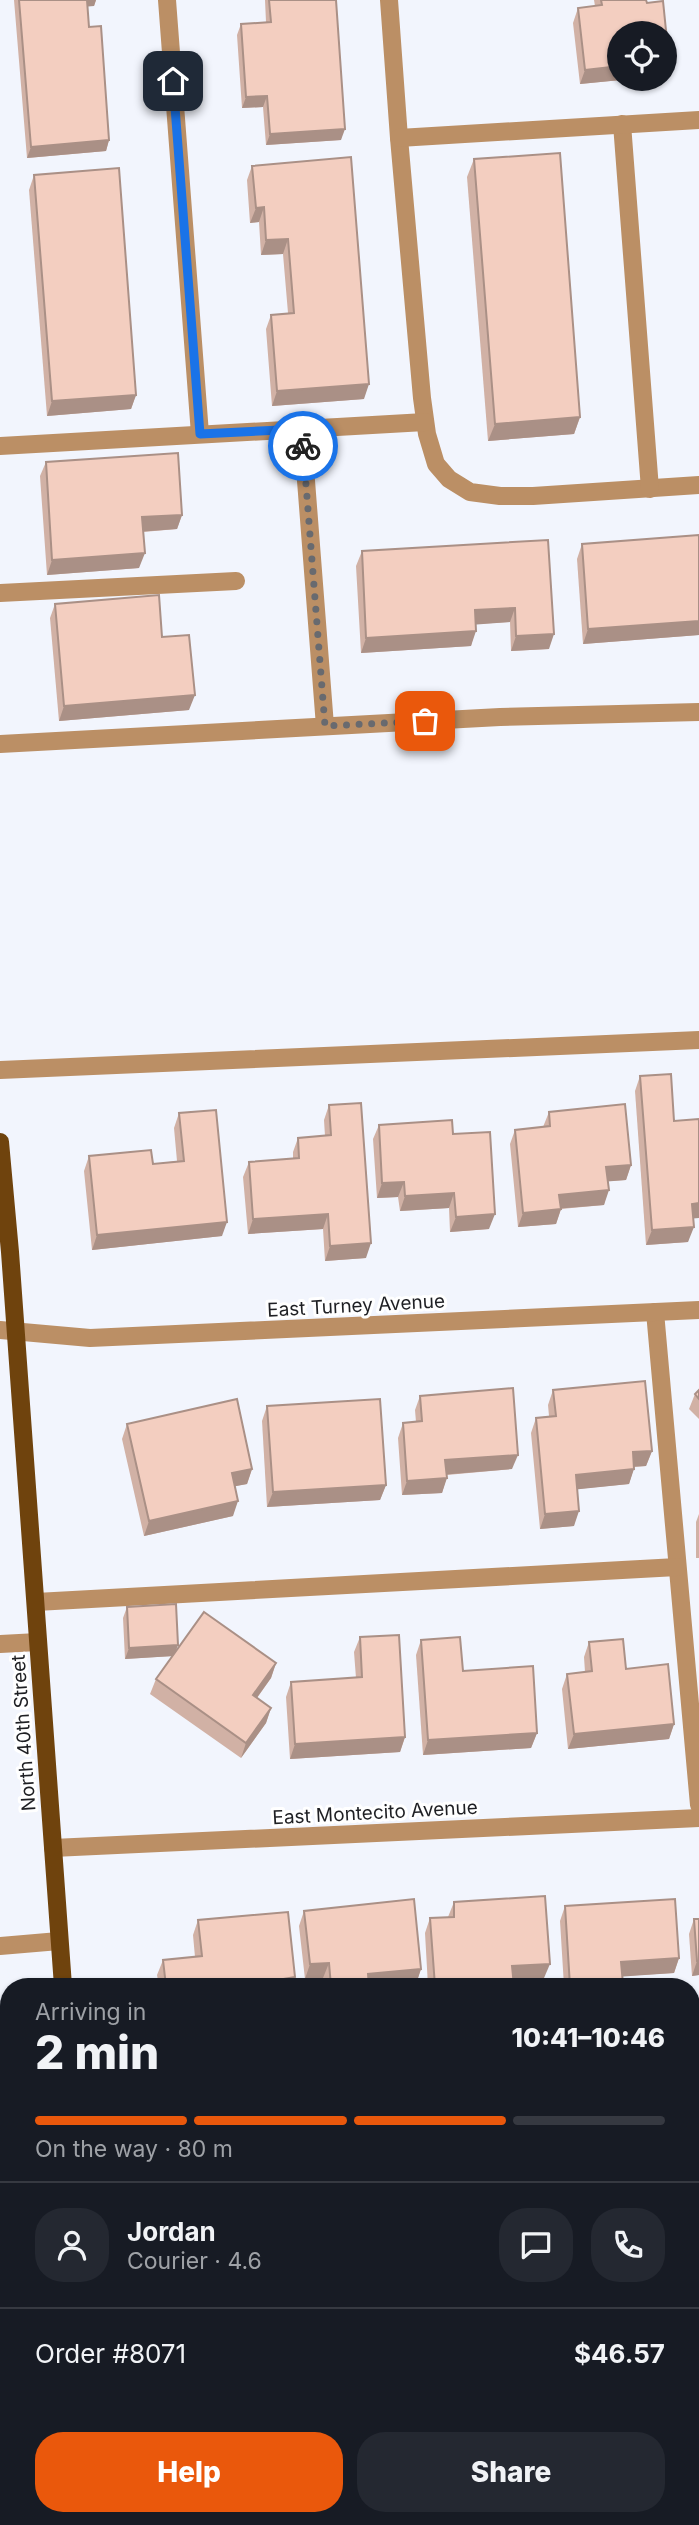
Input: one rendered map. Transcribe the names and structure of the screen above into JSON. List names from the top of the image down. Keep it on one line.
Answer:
{"streets":{"main road":["North 40th Street"],"street":["East Turney Avenue","East Montecito Avenue"]},"crossings":[["East Turney Avenue","North 40th Street"],["North 40th Street","East Montecito Avenue"]],"page":{"heading":["2 min","Arriving in","10:41–10:46"],"panel":["Jordan","Courier · 4.6","Order #8071","$46.57"],"bar":"On the way · 80 m","buttons":["Help","Share"]}}
